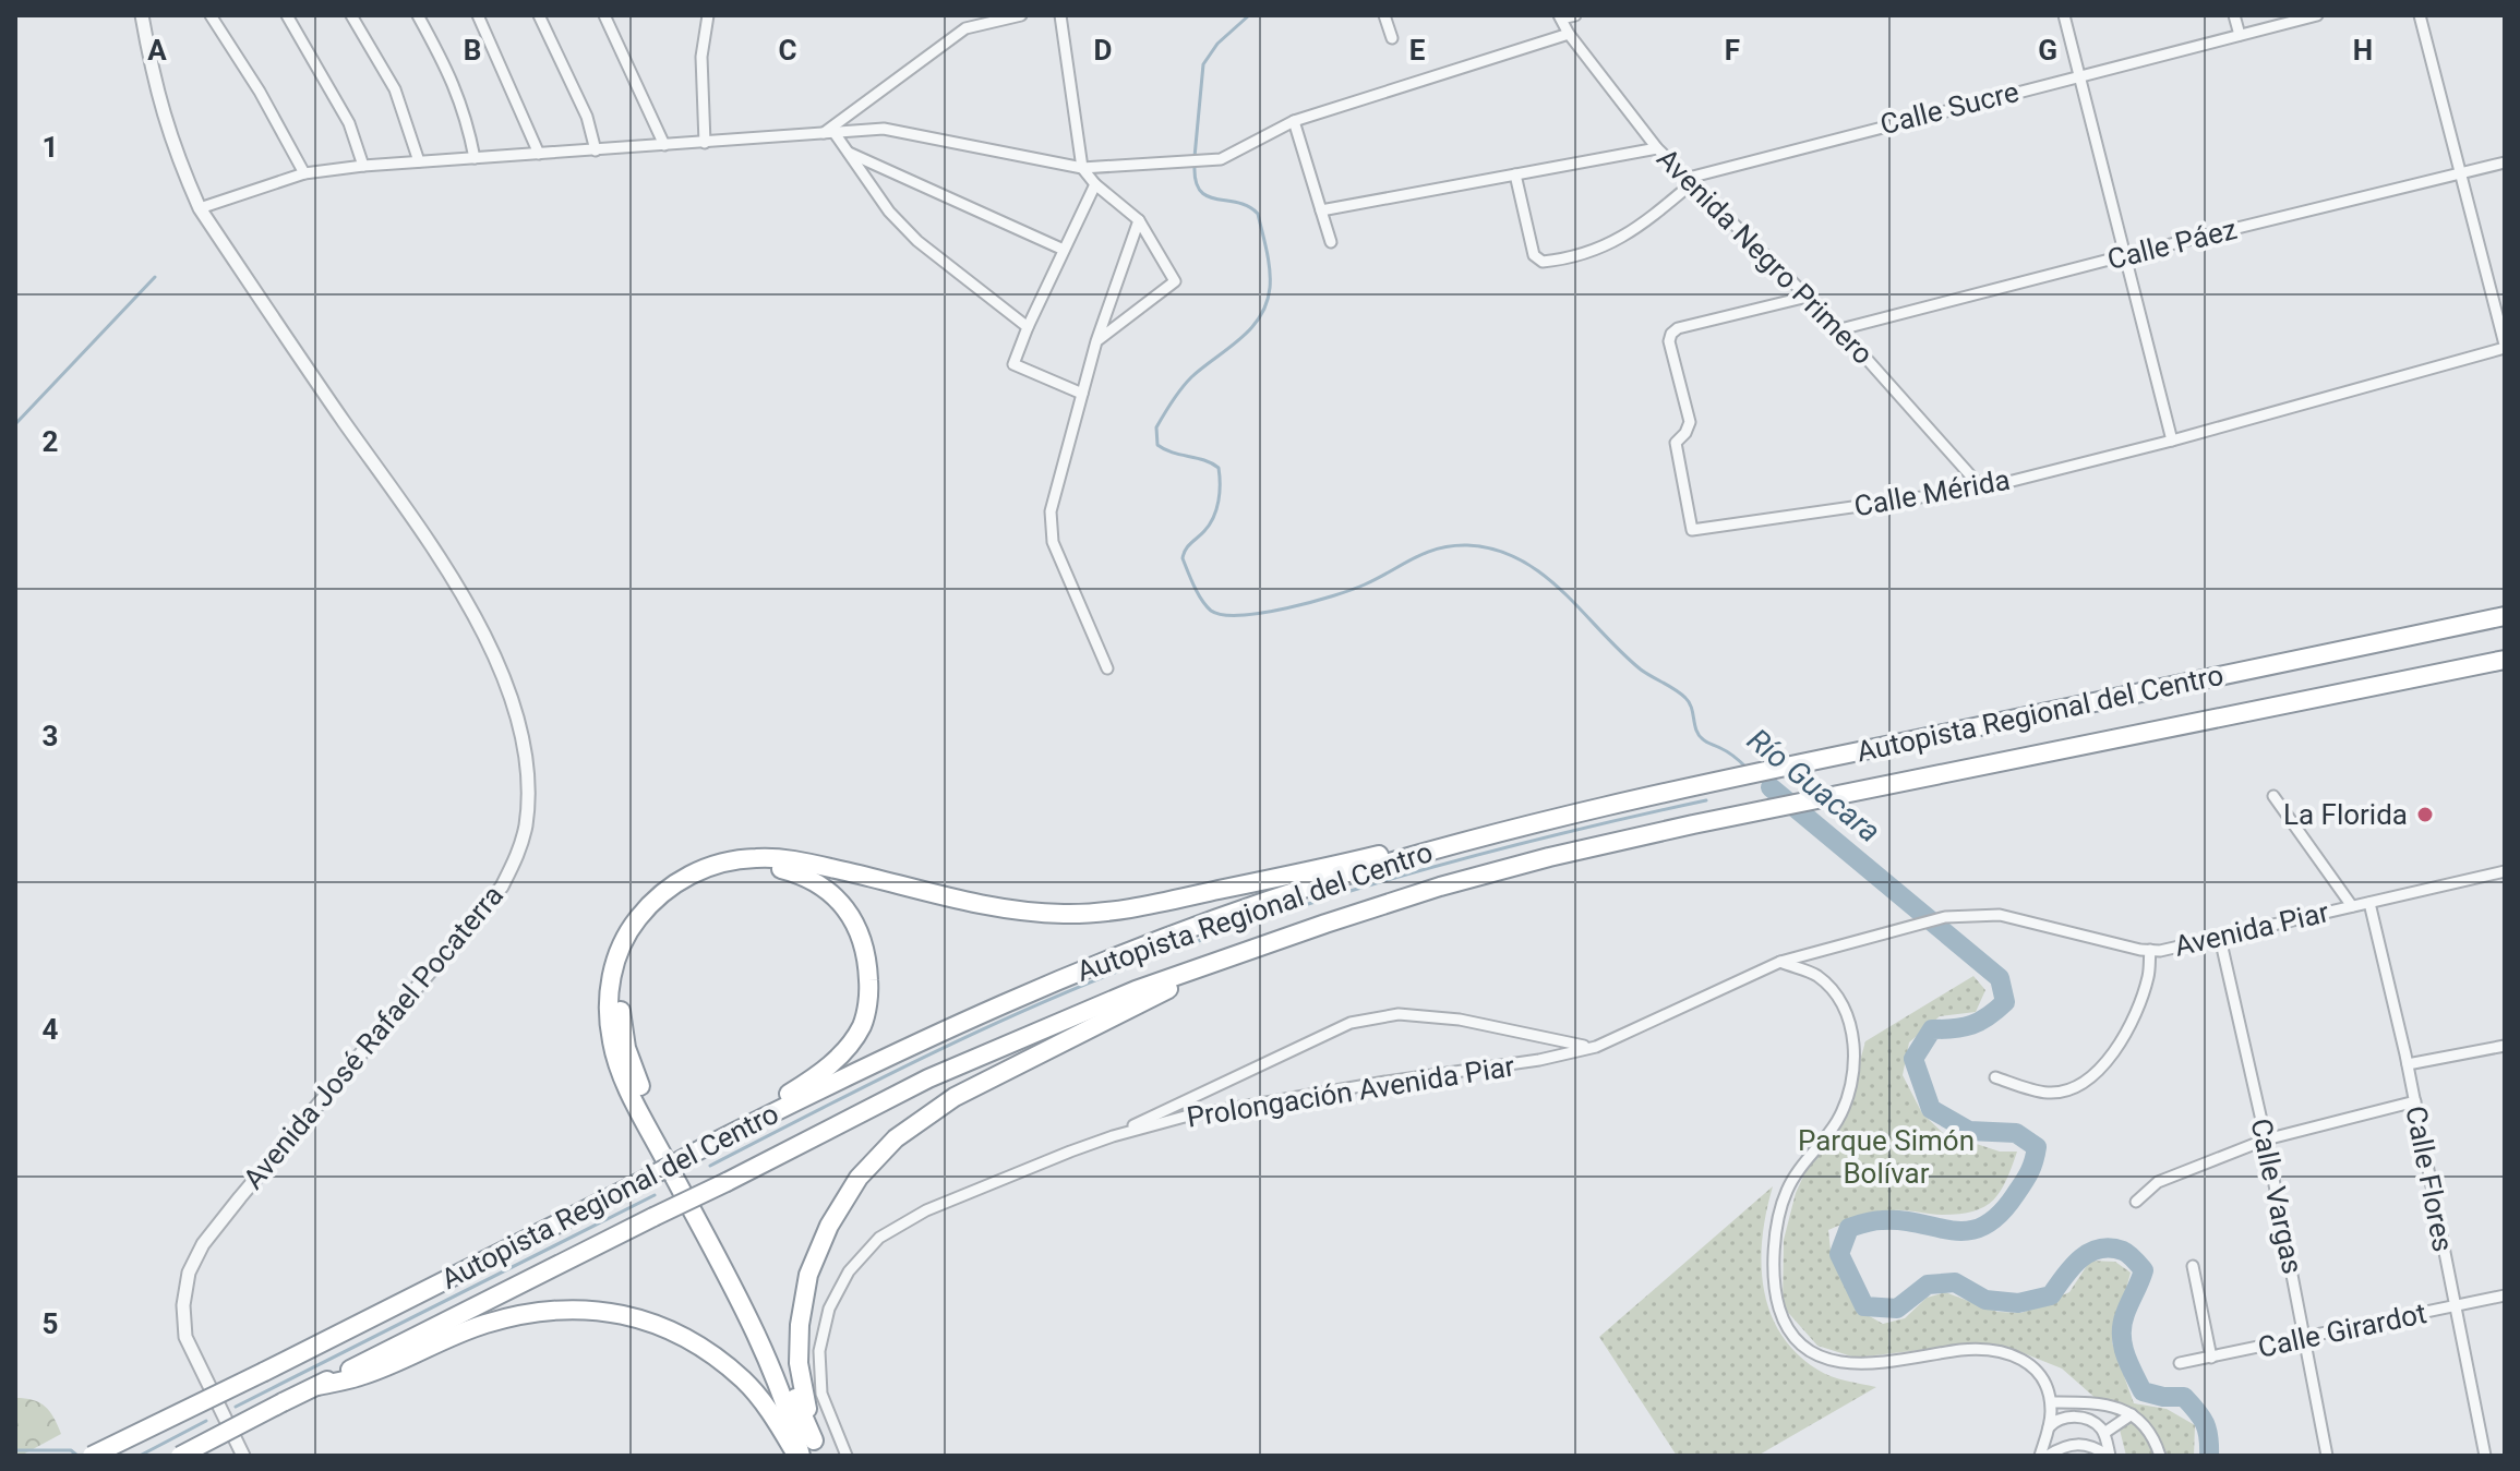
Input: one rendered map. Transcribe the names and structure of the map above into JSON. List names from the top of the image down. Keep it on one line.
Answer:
{"streets":{"highway":["Autopista Regional del Centro"],"street":["Calle Sucre","Calle Páez","Avenida Negro Primero","Calle Mérida","Avenida Piar","Avenida José Rafael Pocaterra","Prolongación Avenida Piar","Calle Flores","Calle Vargas","Calle Girardot"]},"crossings":[["Calle Sucre","Avenida Negro Primero"],["Calle Páez","Avenida Negro Primero"],["Avenida Negro Primero","Calle Mérida"],["Avenida Piar","Prolongación Avenida Piar"],["Avenida Piar","Calle Flores"],["Avenida Piar","Calle Vargas"],["Calle Flores","Calle Girardot"],["Calle Vargas","Calle Girardot"]],"water":["Río Guacara"],"parks":["Parque Simón Bolívar"],"places":["La Florida"],"grid":{"columns":["A","B","C","D","E","F","G","H"],"rows":["1","2","3","4","5"]}}
